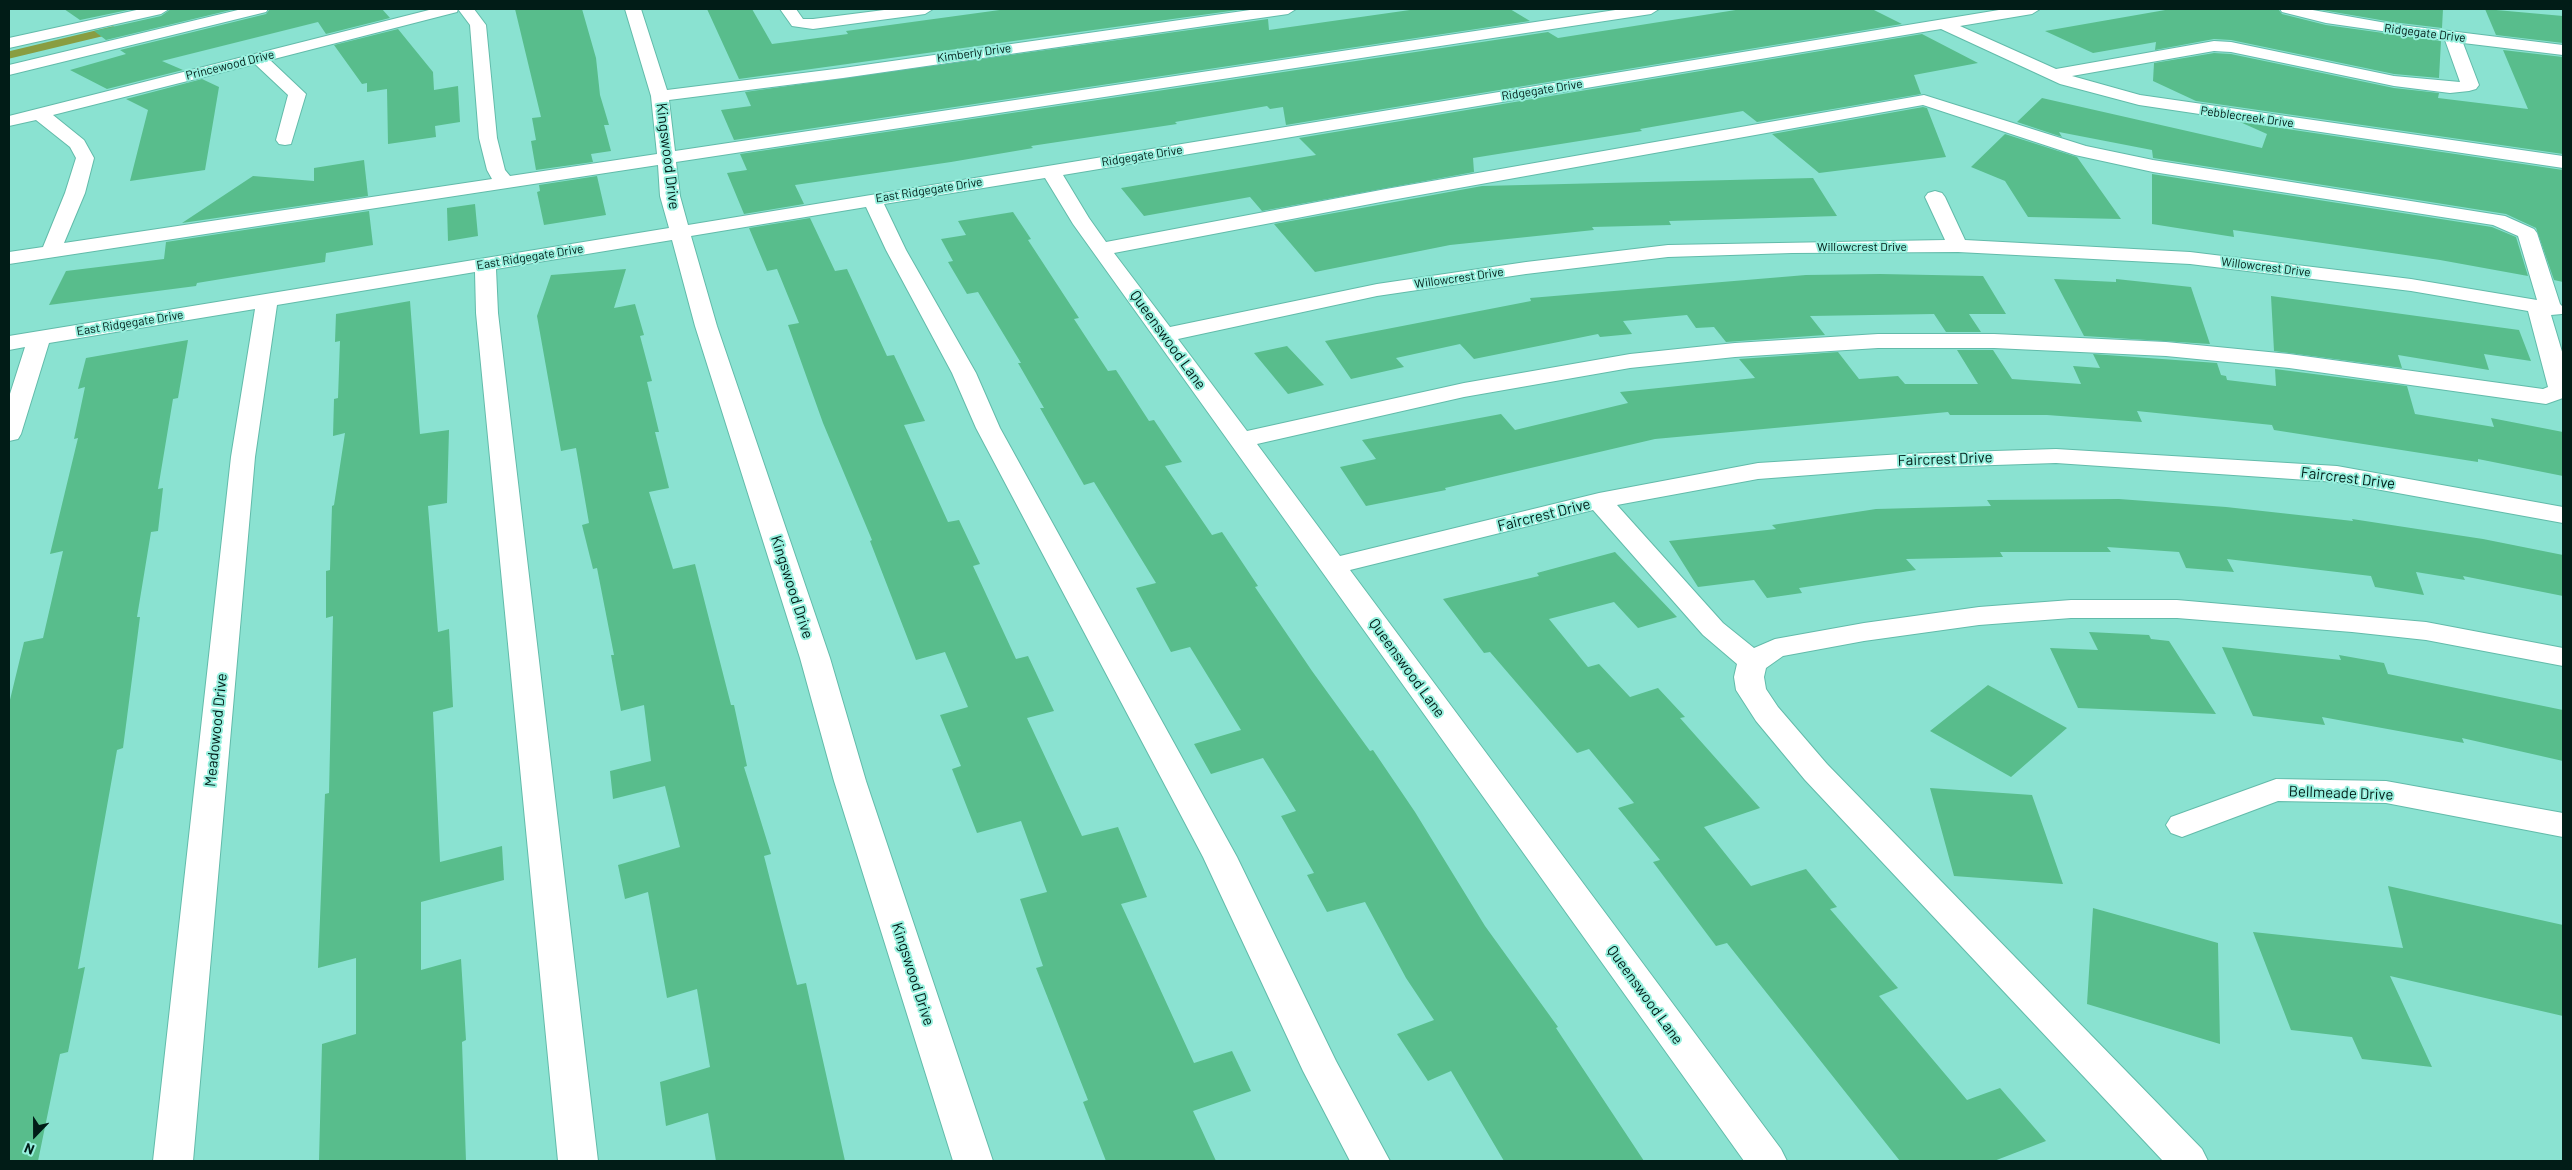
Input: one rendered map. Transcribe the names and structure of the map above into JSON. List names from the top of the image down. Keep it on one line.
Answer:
{"streets":{"street":["Ridgegate Drive","Kimberly Drive","Princewood Drive","Pebblecreek Drive","Kingswood Drive","East Ridgegate Drive","Willowcrest Drive","Queenswood Lane","Faircrest Drive","Meadowood Drive","Bellmeade Drive"]},"crossings":[["Ridgegate Drive","Pebblecreek Drive"],["Ridgegate Drive","East Ridgegate Drive"],["Ridgegate Drive","Queenswood Lane"],["Kimberly Drive","Kingswood Drive"],["Kingswood Drive","East Ridgegate Drive"],["East Ridgegate Drive","Queenswood Lane"],["East Ridgegate Drive","Meadowood Drive"],["Willowcrest Drive","Queenswood Lane"],["Queenswood Lane","Faircrest Drive"]],"north":"bottom"}
